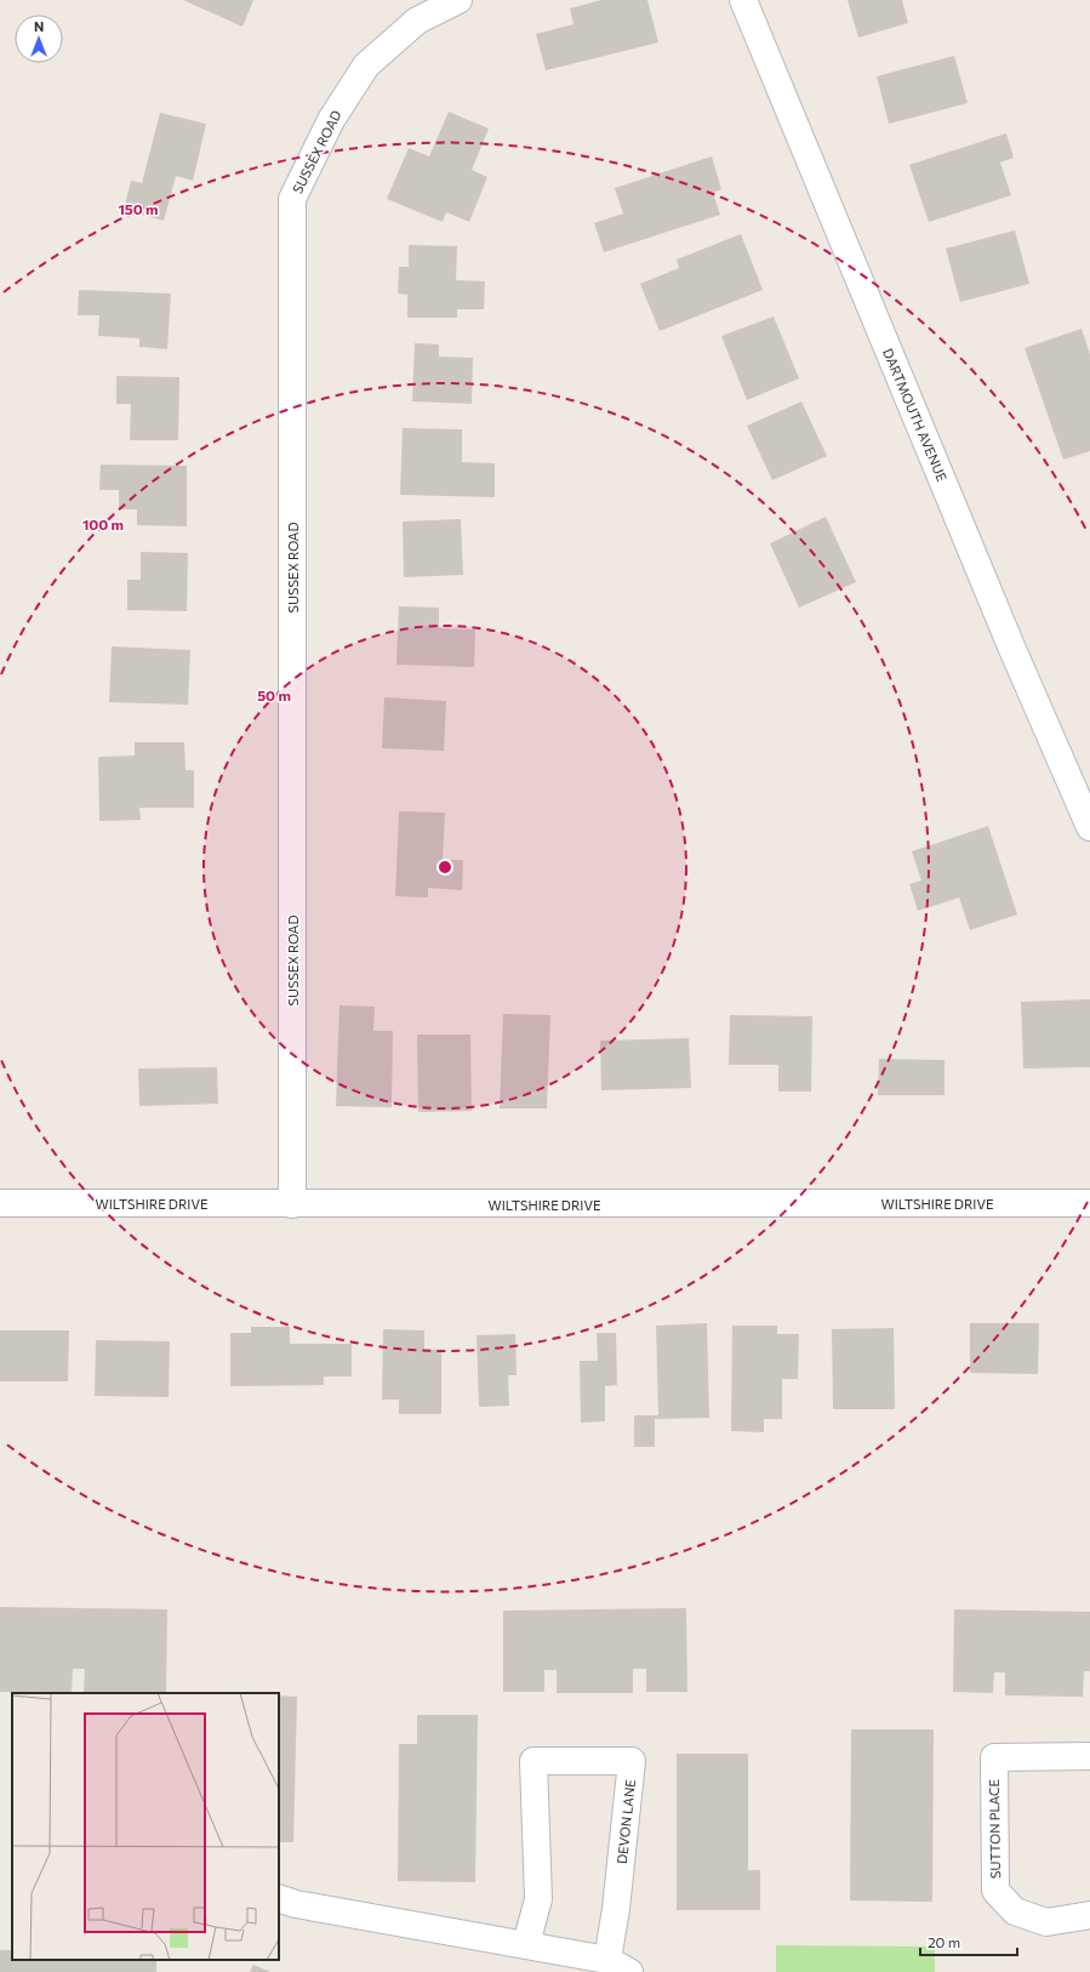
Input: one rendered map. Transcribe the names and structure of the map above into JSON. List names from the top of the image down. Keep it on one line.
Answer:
{"streets":{"street":["SUSSEX ROAD","DARTMOUTH AVENUE","WILTSHIRE DRIVE","DEVON LANE","SUTTON PLACE"]},"crossings":[["SUSSEX ROAD","WILTSHIRE DRIVE"]],"scale_bar":"20 m","north":"top","rings":["150 m","100 m","50 m"]}
